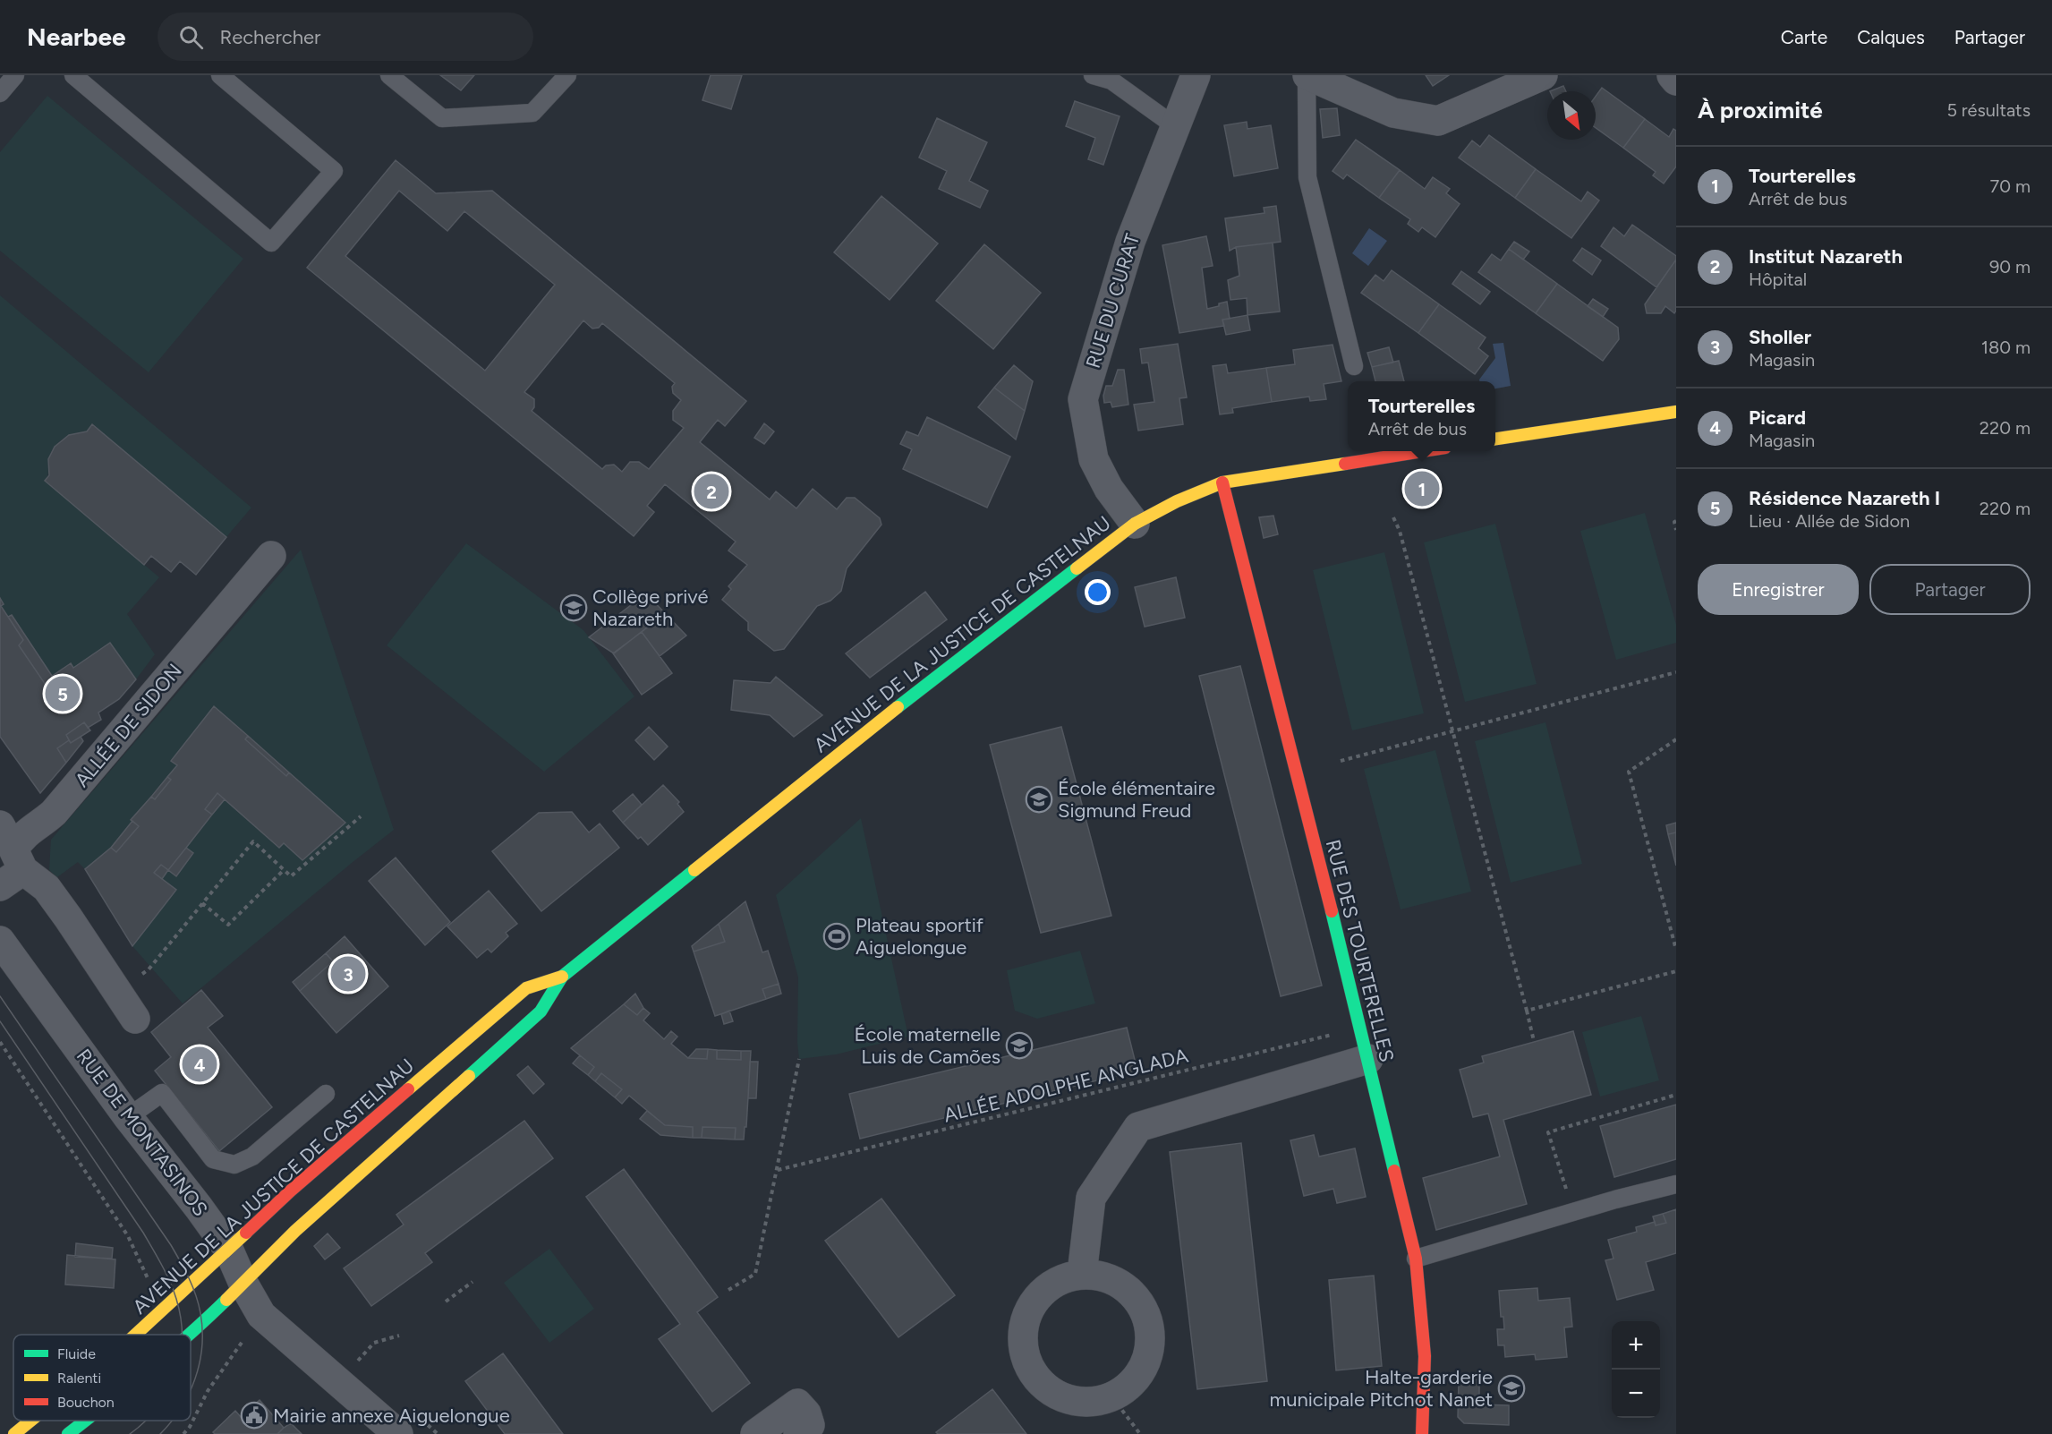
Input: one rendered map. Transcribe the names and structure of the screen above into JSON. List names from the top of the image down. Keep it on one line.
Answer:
{"streets":{"main road":["AVENUE DE LA JUSTICE DE CASTELNAU","RUE DES TOURTERELLES"],"street":["RUE DU CURAT","ALLÉE DE SIDON","RUE DE MONTASINOS"],"path":["ALLÉE ADOLPHE ANGLADA"]},"crossings":[["RUE DU CURAT","AVENUE DE LA JUSTICE DE CASTELNAU"],["AVENUE DE LA JUSTICE DE CASTELNAU","RUE DES TOURTERELLES"],["AVENUE DE LA JUSTICE DE CASTELNAU","RUE DE MONTASINOS"],["RUE DES TOURTERELLES","ALLÉE ADOLPHE ANGLADA"]],"places":{"school or university":["Collège privé Nazareth","École élémentaire Sigmund Freud","École maternelle Luis de Camões","Halte-garderie municipale Pitchot Nanet"],"sports":["Plateau sportif Aiguelongue"],"public building":["Mairie annexe Aiguelongue"]},"legend":["Fluide","Ralenti","Bouchon"],"north":"bottom right","page":{"header":"Nearbee","search":"Rechercher","nav":["Carte","Calques","Partager"],"heading":["À proximité","5 résultats"],"list":[{"mark":"1","name":"Tourterelles","note":"Arrêt de bus","value":"70 m"},{"mark":"2","name":"Institut Nazareth","note":"Hôpital","value":"90 m"},{"mark":"3","name":"Sholler","note":"Magasin","value":"180 m"},{"mark":"4","name":"Picard","note":"Magasin","value":"220 m"},{"mark":"5","name":"Résidence Nazareth I","note":"Lieu · Allée de Sidon","value":"220 m"}],"popup":["Tourterelles","Arrêt de bus"],"pins":["1","2","5","3","4"],"buttons":["Enregistrer","Partager"],"map_buttons":["+","−"]}}
